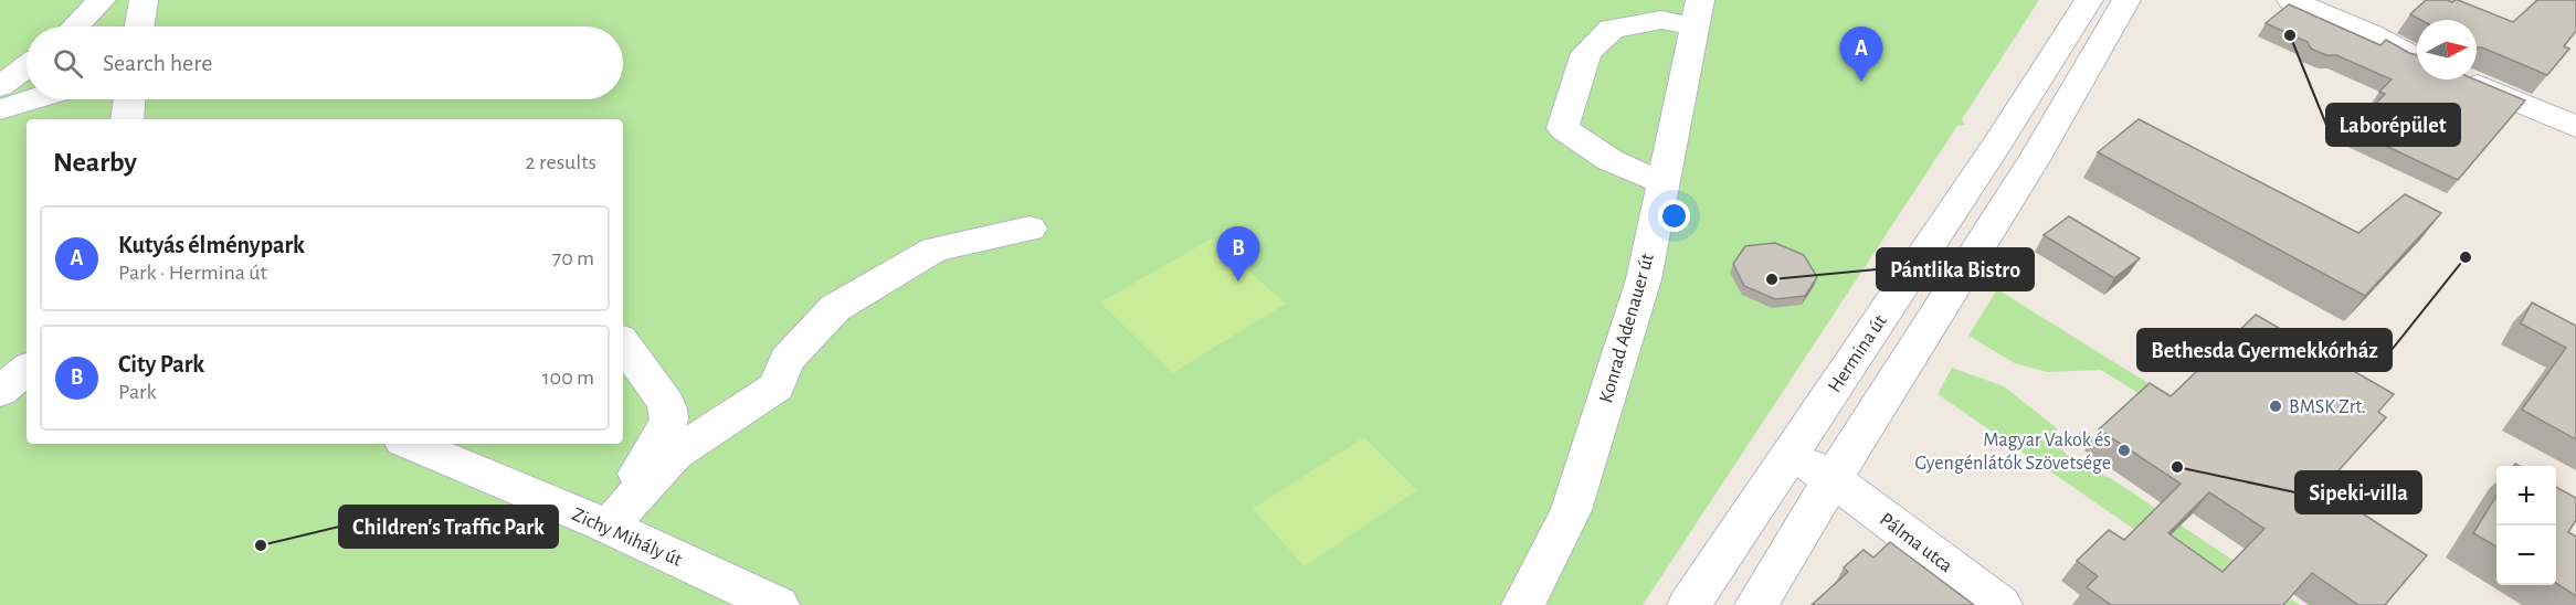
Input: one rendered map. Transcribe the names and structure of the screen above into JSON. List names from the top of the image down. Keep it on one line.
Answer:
{"streets":{"street":["Konrad Adenauer út","Hermina út","Zichy Mihály út","Pálma utca"]},"crossings":[["Hermina út","Pálma utca"]],"places":["Laborépület","Bethesda Gyermekkórház","Pántlika Bistro","BMSK Zrt.","Magyar Vakok és Gyengénlátók Szövetsége","Sipeki-villa","Children's Traffic Park"],"north":"right","page":{"pins":["A","B"],"search":"Search here","heading":["Nearby","2 results"],"list":[{"mark":"A","name":"Kutyás élménypark","note":"Park · Hermina út","value":"70 m"},{"mark":"B","name":"City Park","note":"Park","value":"100 m"}],"map_buttons":["+","−"]}}
